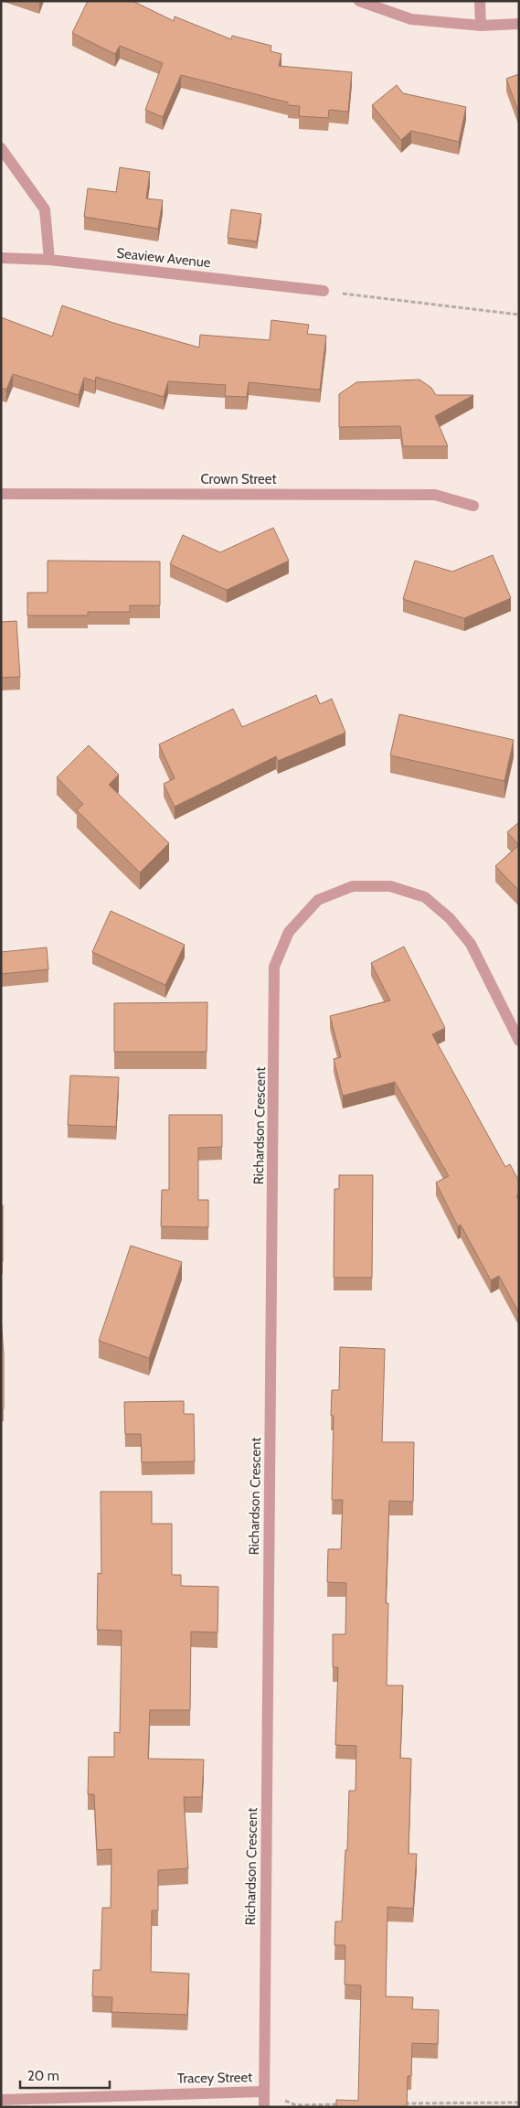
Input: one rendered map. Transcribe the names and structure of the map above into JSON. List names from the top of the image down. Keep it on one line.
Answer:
{"streets":{"street":["Seaview Avenue","Crown Street","Richardson Crescent","Tracey Street"]},"crossings":[["Richardson Crescent","Tracey Street"]],"scale_bar":"20 m"}
